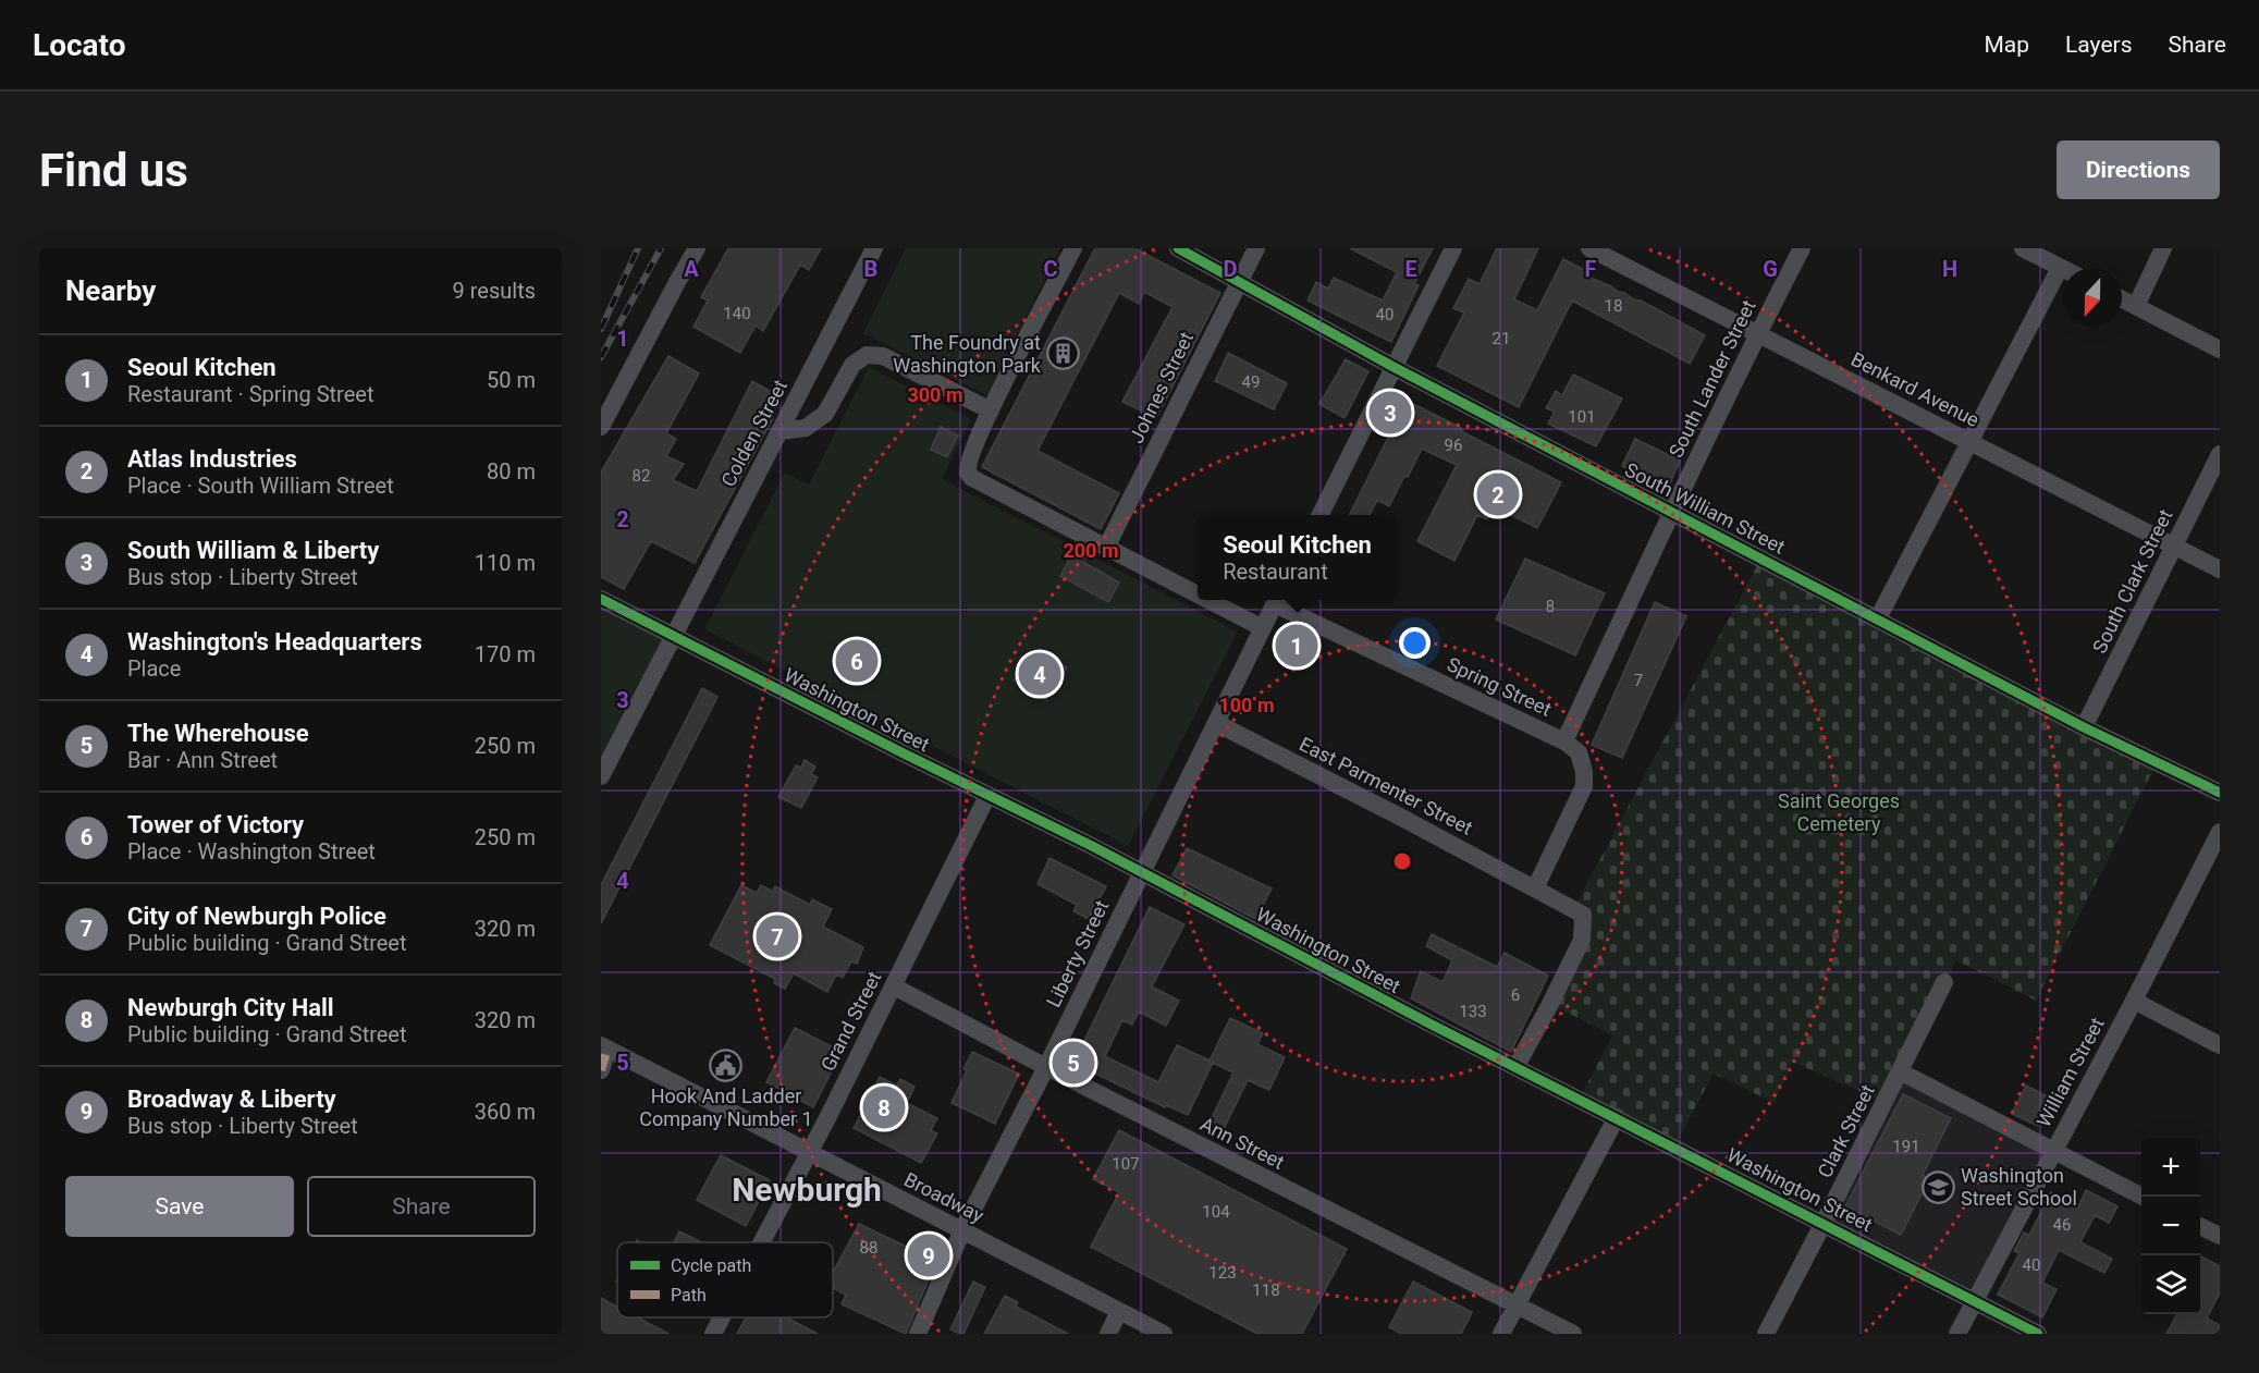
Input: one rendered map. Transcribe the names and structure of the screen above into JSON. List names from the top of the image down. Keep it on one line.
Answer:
{"streets":{"street":["South Lander Street","Johnes Street","Benkard Avenue","Colden Street","South William Street","South Clark Street","Spring Street","Washington Street","East Parmenter Street","Liberty Street","Grand Street","William Street","Clark Street","Ann Street","Broadway"]},"crossings":[["South Lander Street","Benkard Avenue"],["South Lander Street","South William Street"],["South Lander Street","Spring Street"],["Johnes Street","South William Street"],["Benkard Avenue","South Clark Street"],["Colden Street","Washington Street"],["South William Street","South Clark Street"],["Spring Street","East Parmenter Street"],["Spring Street","Liberty Street"],["Washington Street","East Parmenter Street"],["Washington Street","Liberty Street"],["Washington Street","Grand Street"],["Washington Street","William Street"],["Washington Street","Clark Street"],["East Parmenter Street","Liberty Street"],["Liberty Street","Ann Street"],["Liberty Street","Broadway"],["Grand Street","Ann Street"],["Grand Street","Broadway"]],"districts":["Newburgh"],"parks":["Saint Georges Cemetery"],"places":{"building":["The Foundry at Washington Park"],"public building":["Hook And Ladder Company Number 1"],"school or university":["Washington Street School"]},"house_numbers":["18","140","40","21","49","101","96","82","8","7","6","133","191","107","104","46","88","40","123","118"],"legend":["Cycle path","Path"],"north":"bottom","page":{"header":"Locato","nav":["Map","Layers","Share"],"buttons":["Directions",["Save","Share"]],"title":"Find us","heading":["Nearby","9 results"],"list":[{"mark":"1","name":"Seoul Kitchen","note":"Restaurant · Spring Street","value":"50 m"},{"mark":"2","name":"Atlas Industries","note":"Place · South William Street","value":"80 m"},{"mark":"3","name":"South William & Liberty","note":"Bus stop · Liberty Street","value":"110 m"},{"mark":"4","name":"Washington's Headquarters","note":"Place","value":"170 m"},{"mark":"5","name":"The Wherehouse","note":"Bar · Ann Street","value":"250 m"},{"mark":"6","name":"Tower of Victory","note":"Place · Washington Street","value":"250 m"},{"mark":"7","name":"City of Newburgh Police","note":"Public building · Grand Street","value":"320 m"},{"mark":"8","name":"Newburgh City Hall","note":"Public building · Grand Street","value":"320 m"},{"mark":"9","name":"Broadway & Liberty","note":"Bus stop · Liberty Street","value":"360 m"}],"pins":["3","2","1","6","4","7","5","8","9"],"popup":["Seoul Kitchen","Restaurant"],"map_buttons":["+","−"]},"grid":{"columns":["A","B","C","D","E","F","G","H"],"rows":["1","2","3","4","5"]},"rings":["300 m","200 m","100 m"]}
